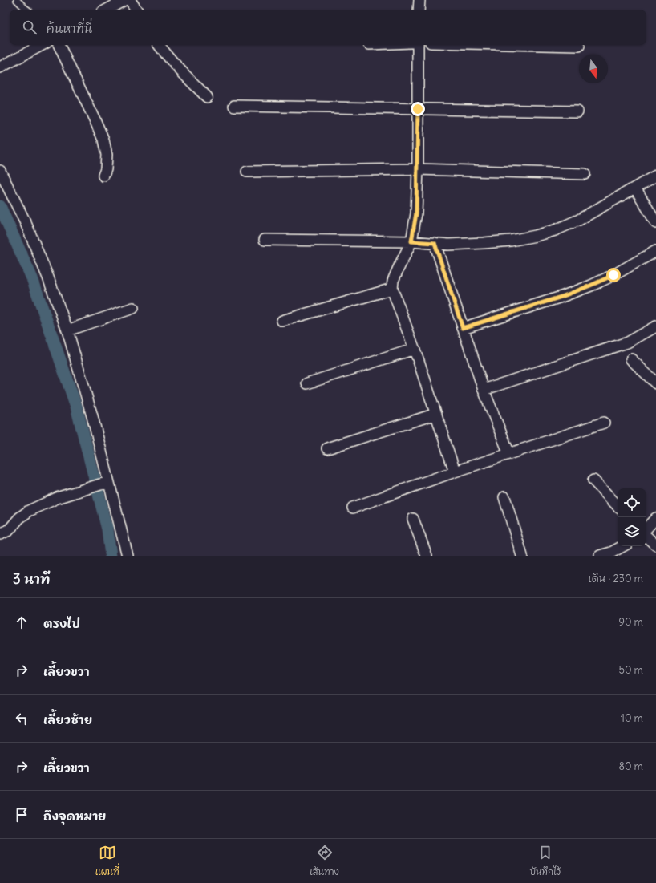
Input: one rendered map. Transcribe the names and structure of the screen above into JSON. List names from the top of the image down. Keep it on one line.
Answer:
{"north":"bottom","page":{"search":"ค้นหาที่นี่","heading":["3 นาที","เดิน · 230 m"],"list":[["ตรงไป","90 m"],["เลี้ยวขวา","50 m"],["เลี้ยวซ้าย","10 m"],["เลี้ยวขวา","80 m"],"ถึงจุดหมาย"],"nav":["แผนที่","เส้นทาง","บันทึกไว้"]}}
